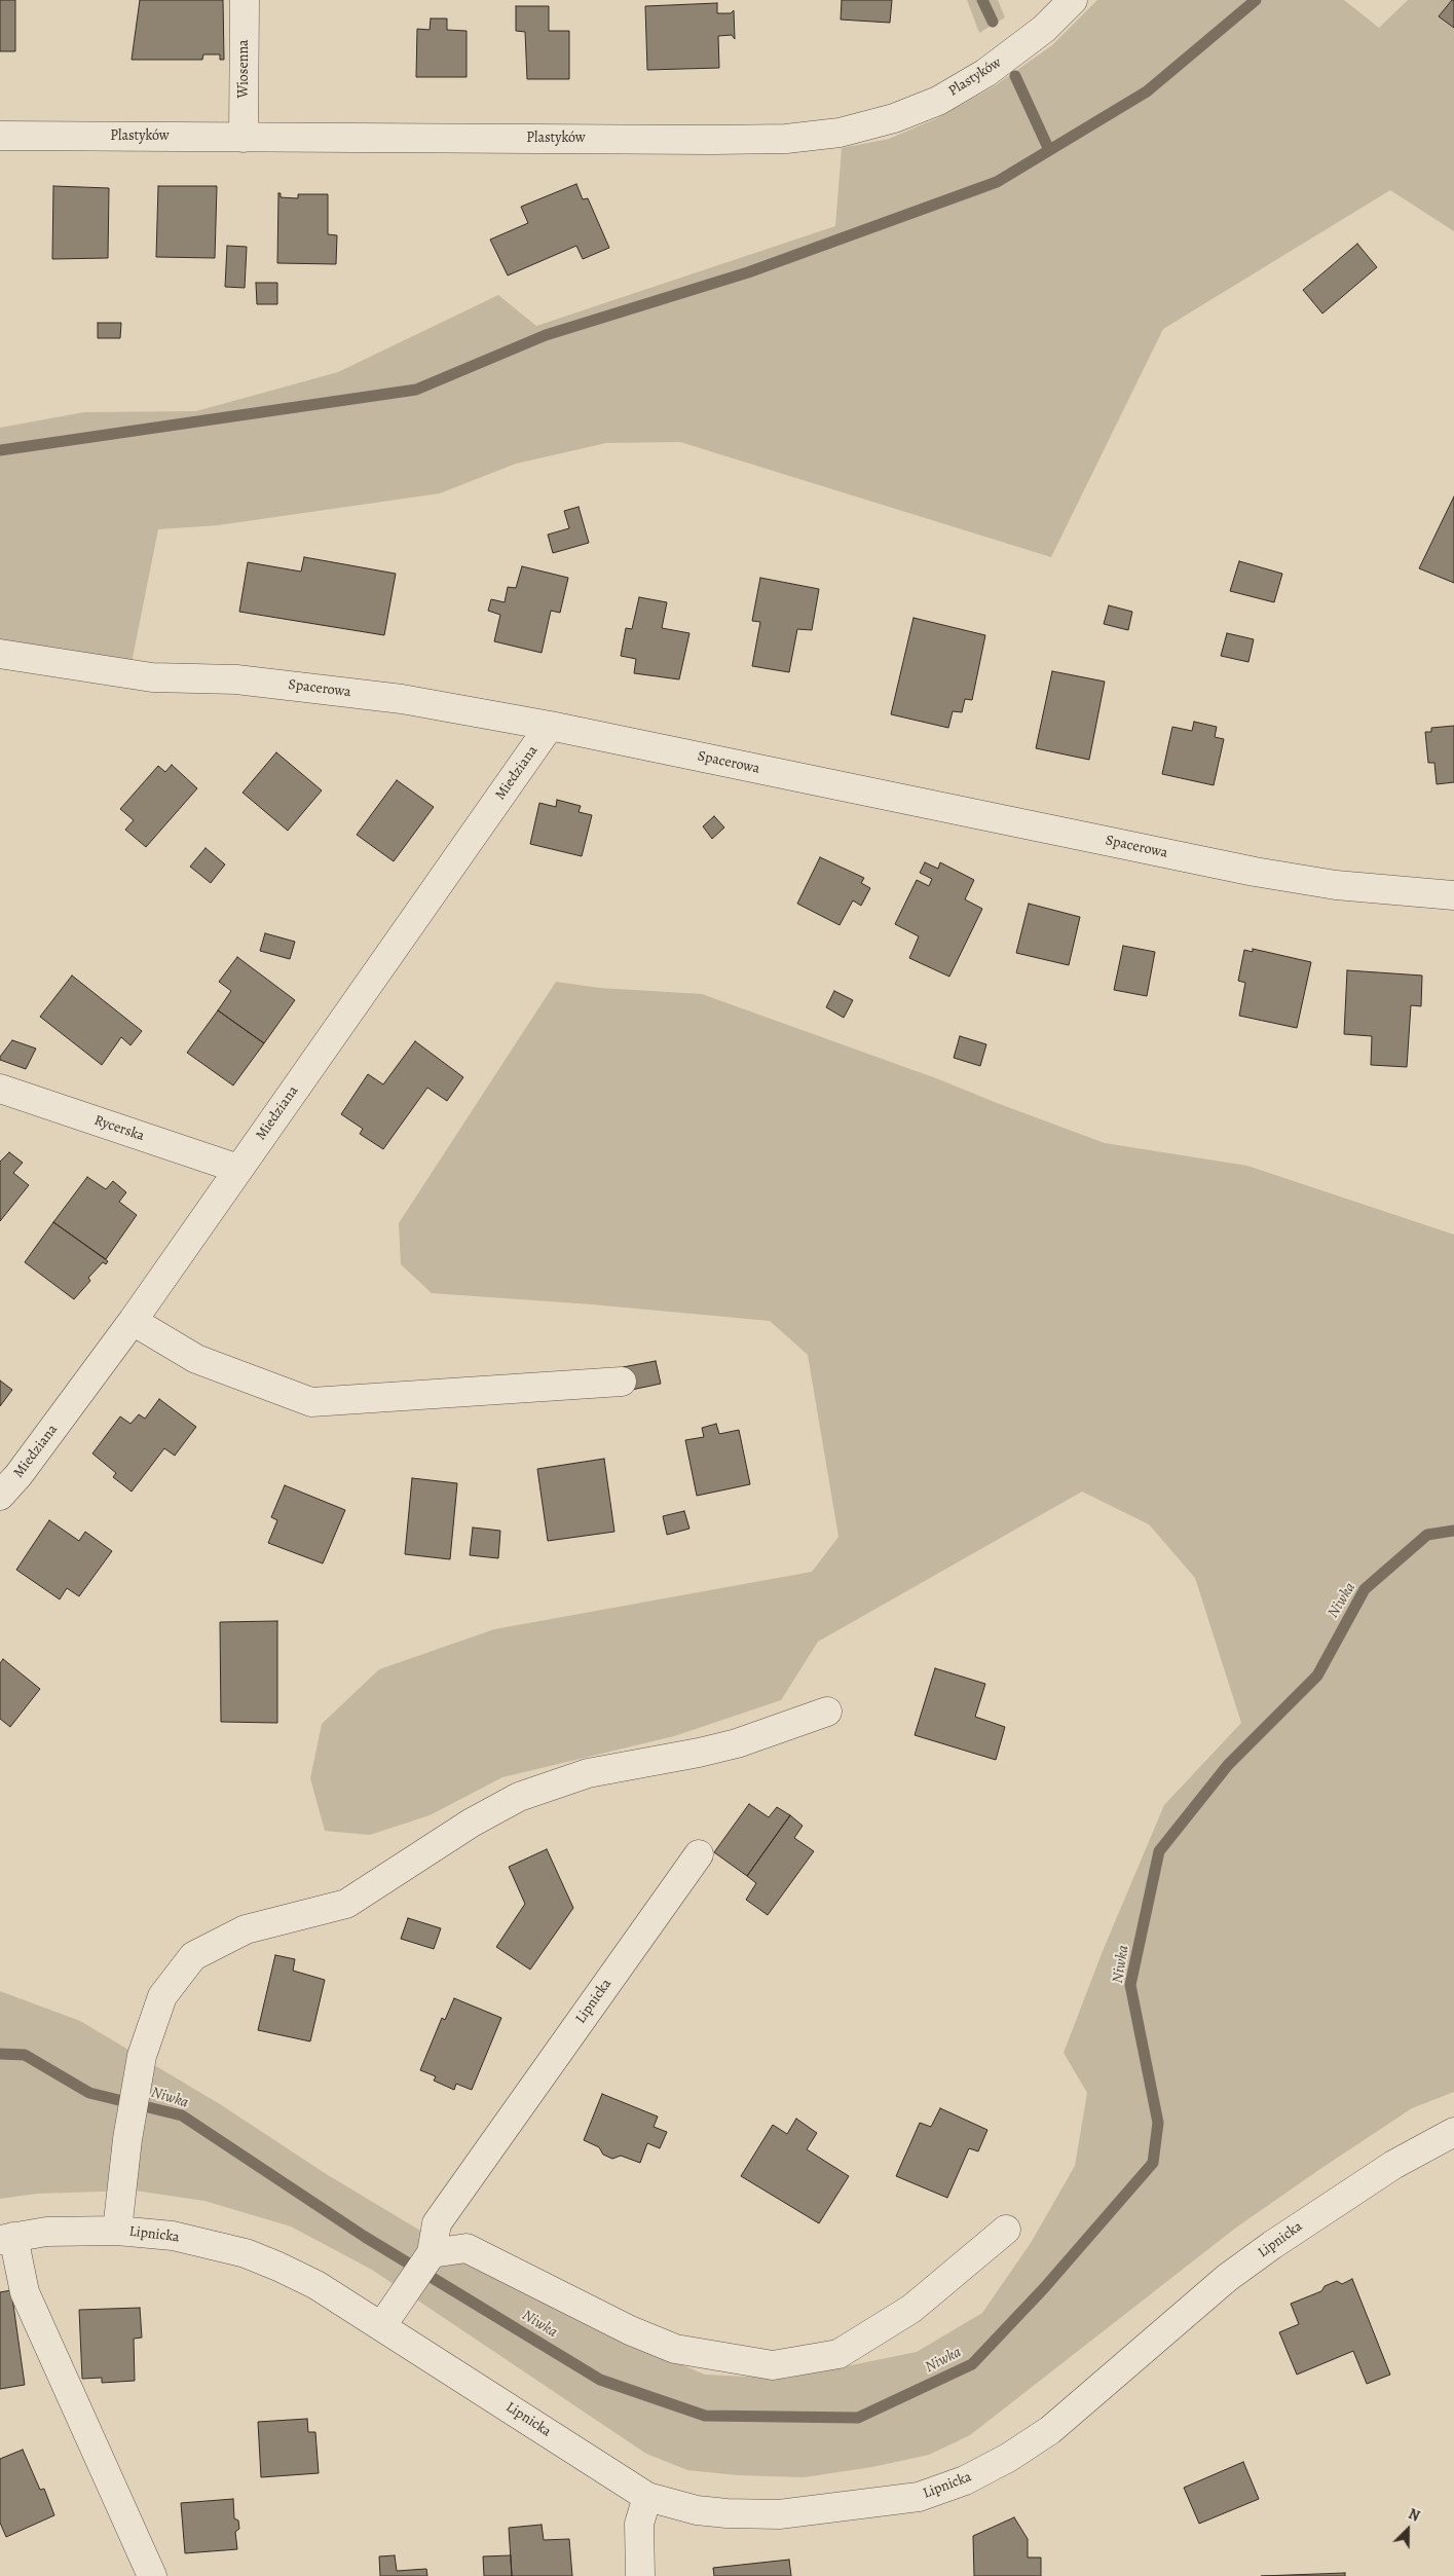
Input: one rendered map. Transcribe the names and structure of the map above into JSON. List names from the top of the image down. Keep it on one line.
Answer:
{"streets":{"street":["Wiosenna","Plastyków","Spacerowa","Miedziana","Rycerska","Lipnicka"]},"crossings":[["Wiosenna","Plastyków"],["Spacerowa","Miedziana"],["Miedziana","Rycerska"]],"water":["Niwka"],"north":"top right"}
